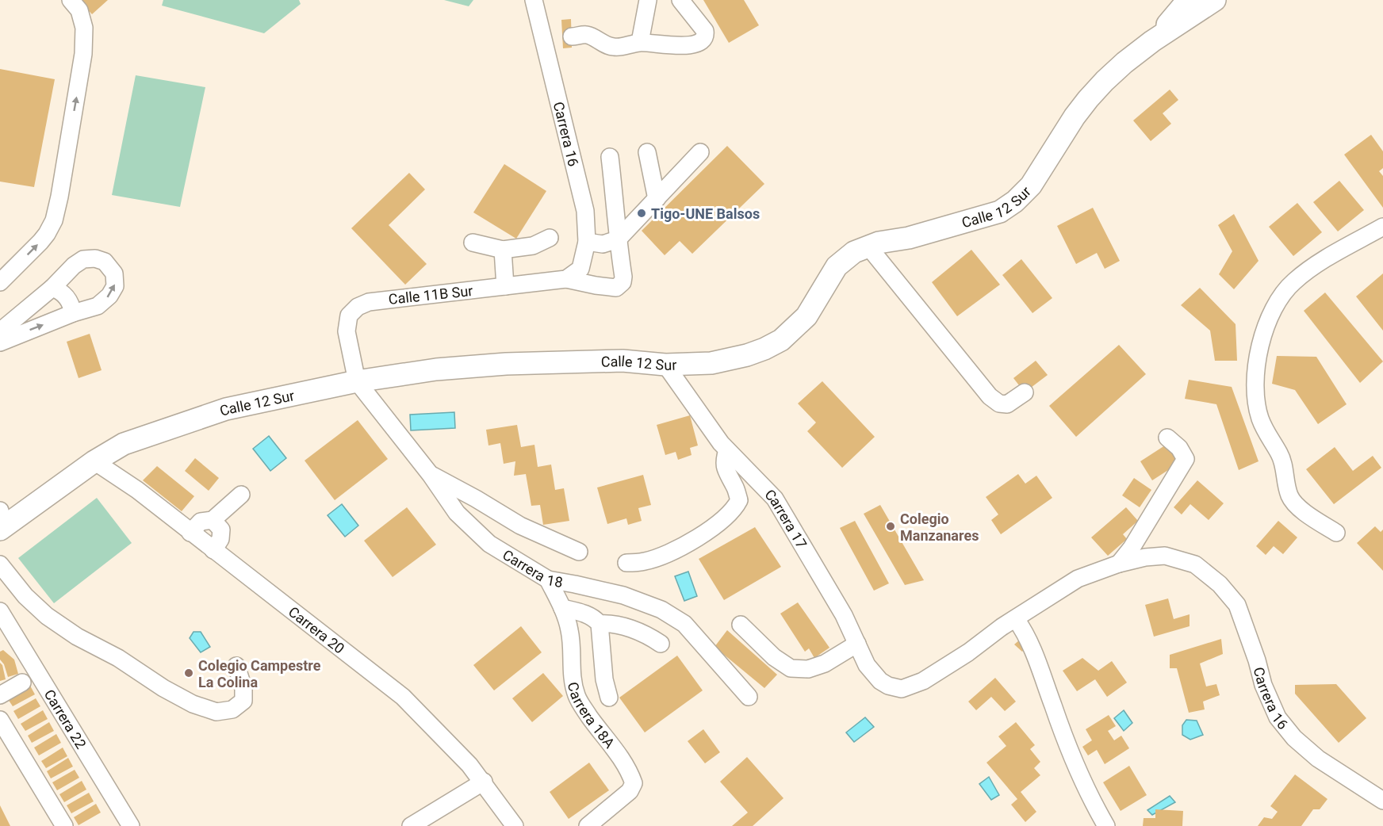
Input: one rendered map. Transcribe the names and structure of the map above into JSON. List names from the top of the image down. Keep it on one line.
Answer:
{"streets":{"main road":["Calle 12 Sur"],"street":["Carrera 16","Calle 11B Sur","Carrera 17","Carrera 18","Carrera 20","Carrera 18A","Carrera 22"]},"crossings":[["Carrera 16","Calle 11B Sur"],["Calle 12 Sur","Calle 11B Sur"],["Calle 12 Sur","Carrera 17"],["Calle 12 Sur","Carrera 18"],["Calle 12 Sur","Carrera 20"],["Calle 11B Sur","Carrera 18"],["Carrera 18","Carrera 18A"]],"places":["Tigo-UNE Balsos","Colegio Manzanares","Colegio Campestre La Colina"]}
